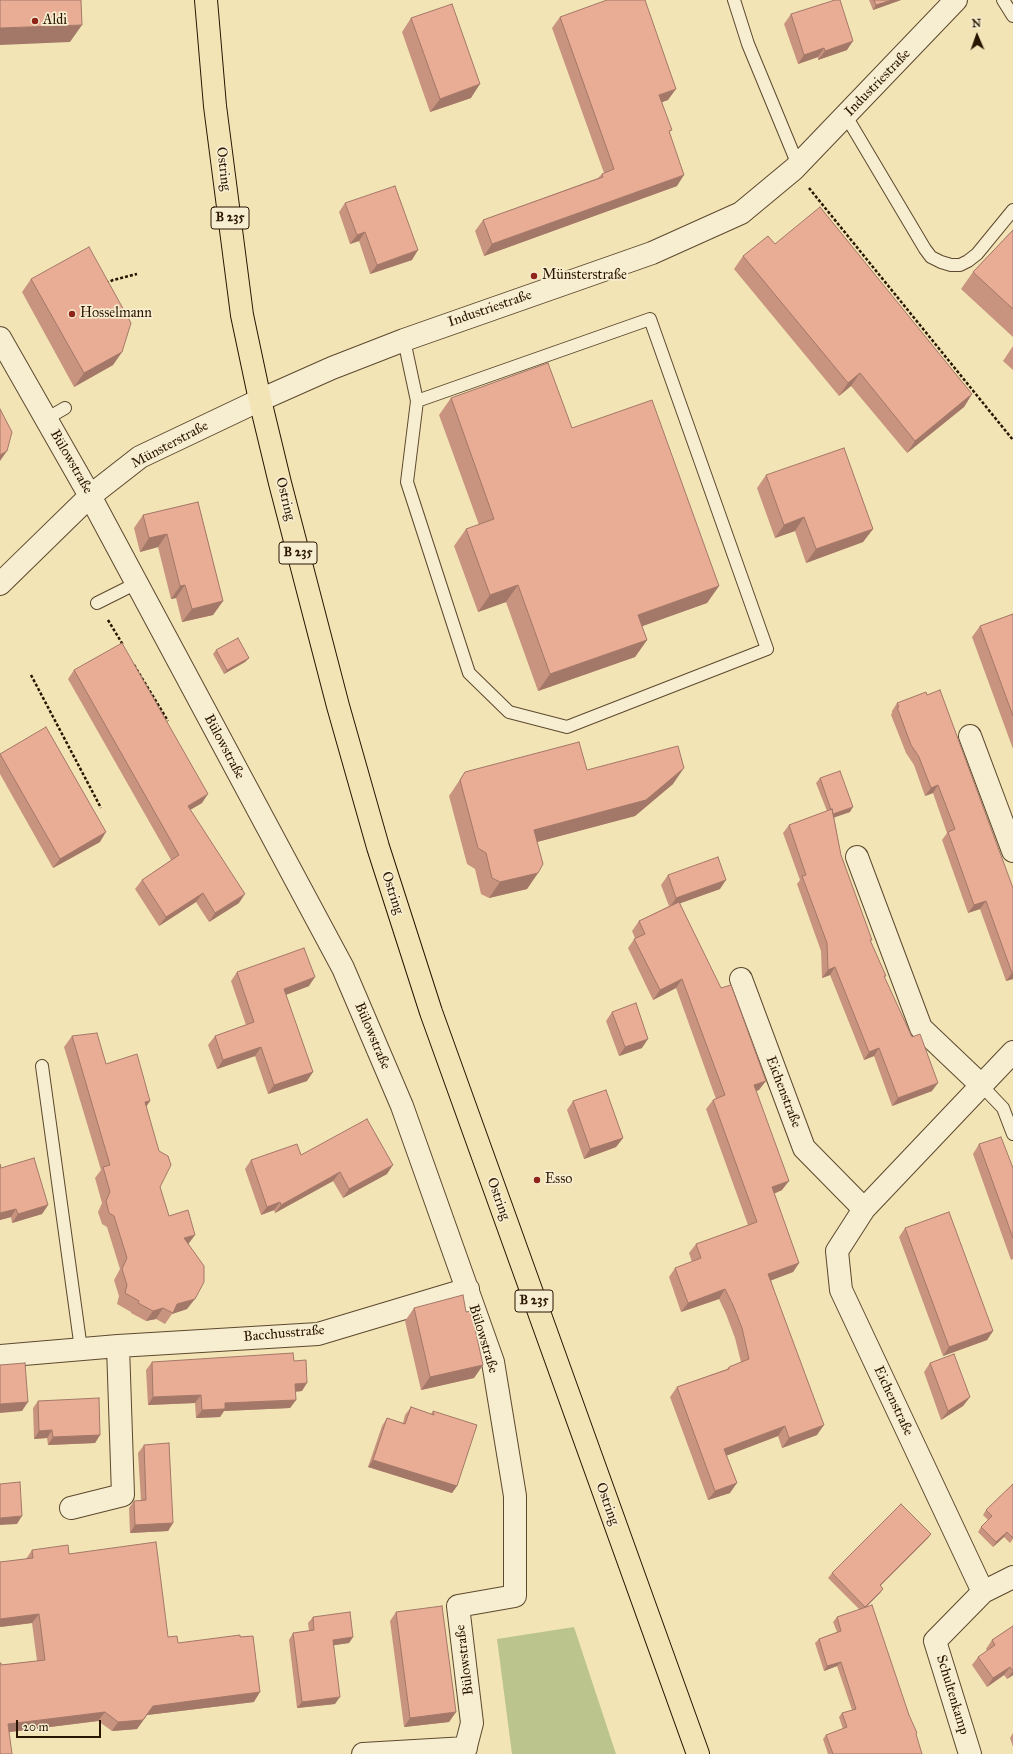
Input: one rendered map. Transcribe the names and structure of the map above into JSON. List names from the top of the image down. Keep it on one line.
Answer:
{"streets":{"main road":["Ostring","B 235"],"street":["Industriestraße","Münsterstraße","Bülowstraße","Eichenstraße","Bacchusstraße","Schultenkamp"]},"crossings":[["Industriestraße","Ostring"],["Industriestraße","Münsterstraße"],["Ostring","Münsterstraße"],["Münsterstraße","Bülowstraße"],["Bülowstraße","Bacchusstraße"],["Eichenstraße","Schultenkamp"]],"places":["Aldi","Münsterstraße","Hosselmann","Esso"],"scale_bar":"20 m","north":"top"}
